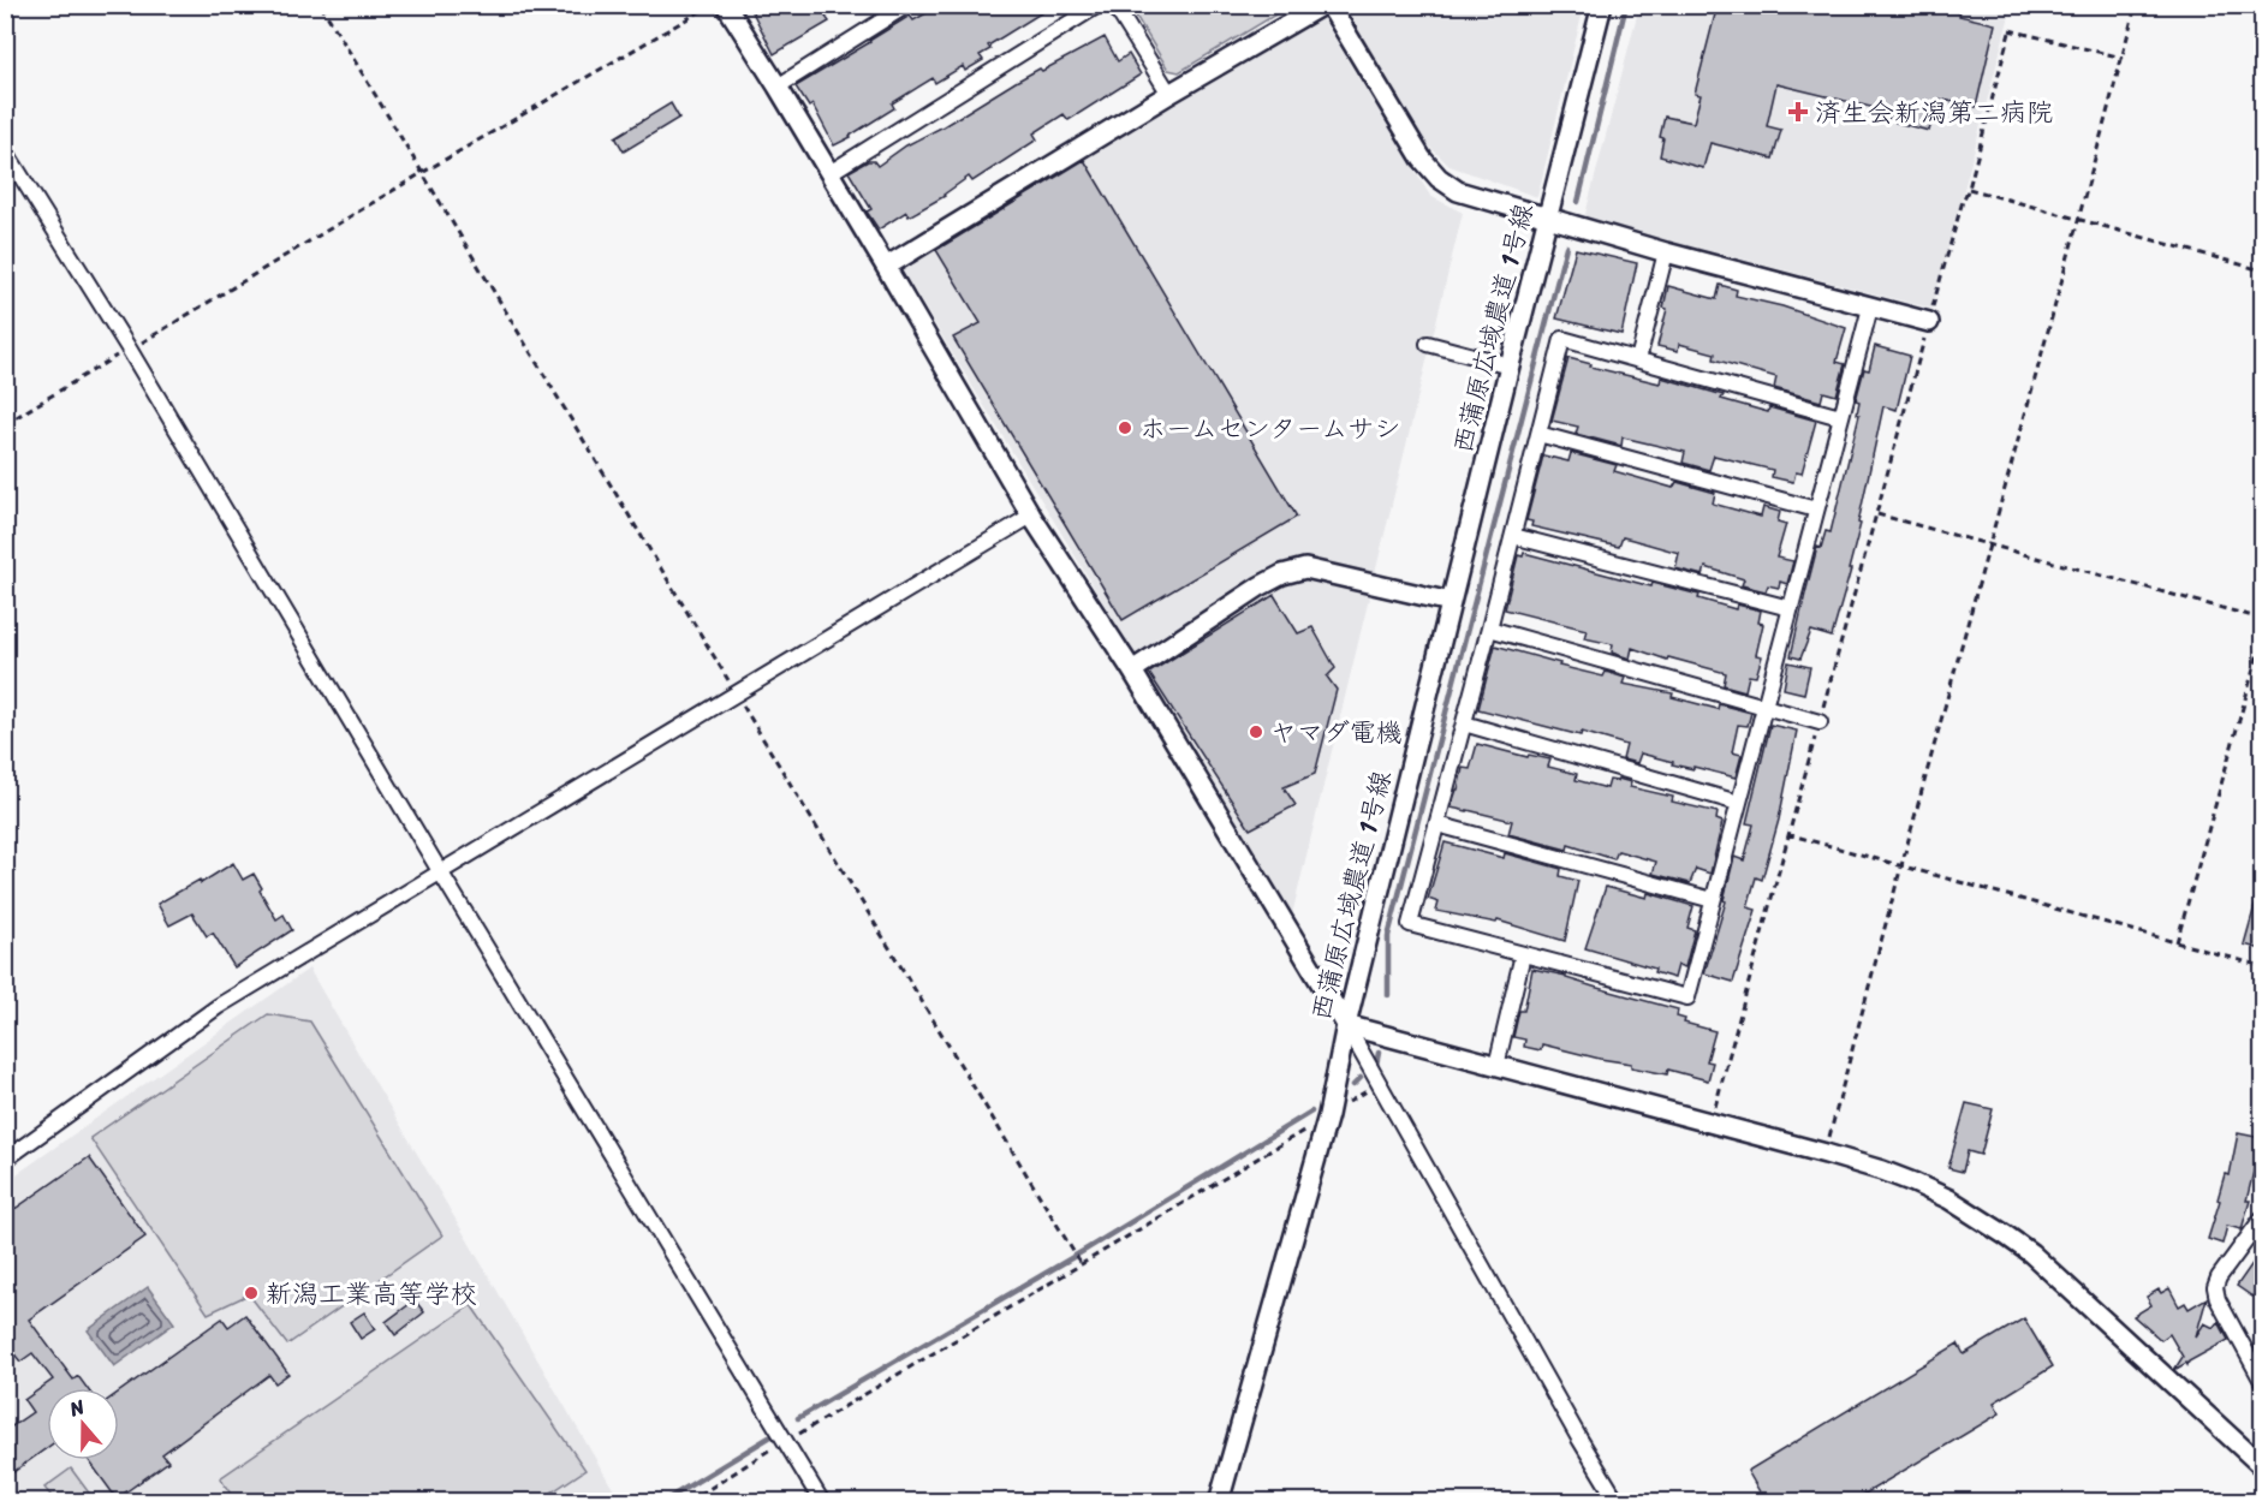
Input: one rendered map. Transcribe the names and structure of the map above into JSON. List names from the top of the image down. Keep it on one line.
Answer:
{"streets":{"street":["西蒲原広域農道 1号線"]},"places":{"health":["済生会新潟第二病院"],"other":["ホームセンタームサシ","ヤマダ電機","新潟工業高等学校"]},"north":"top"}
